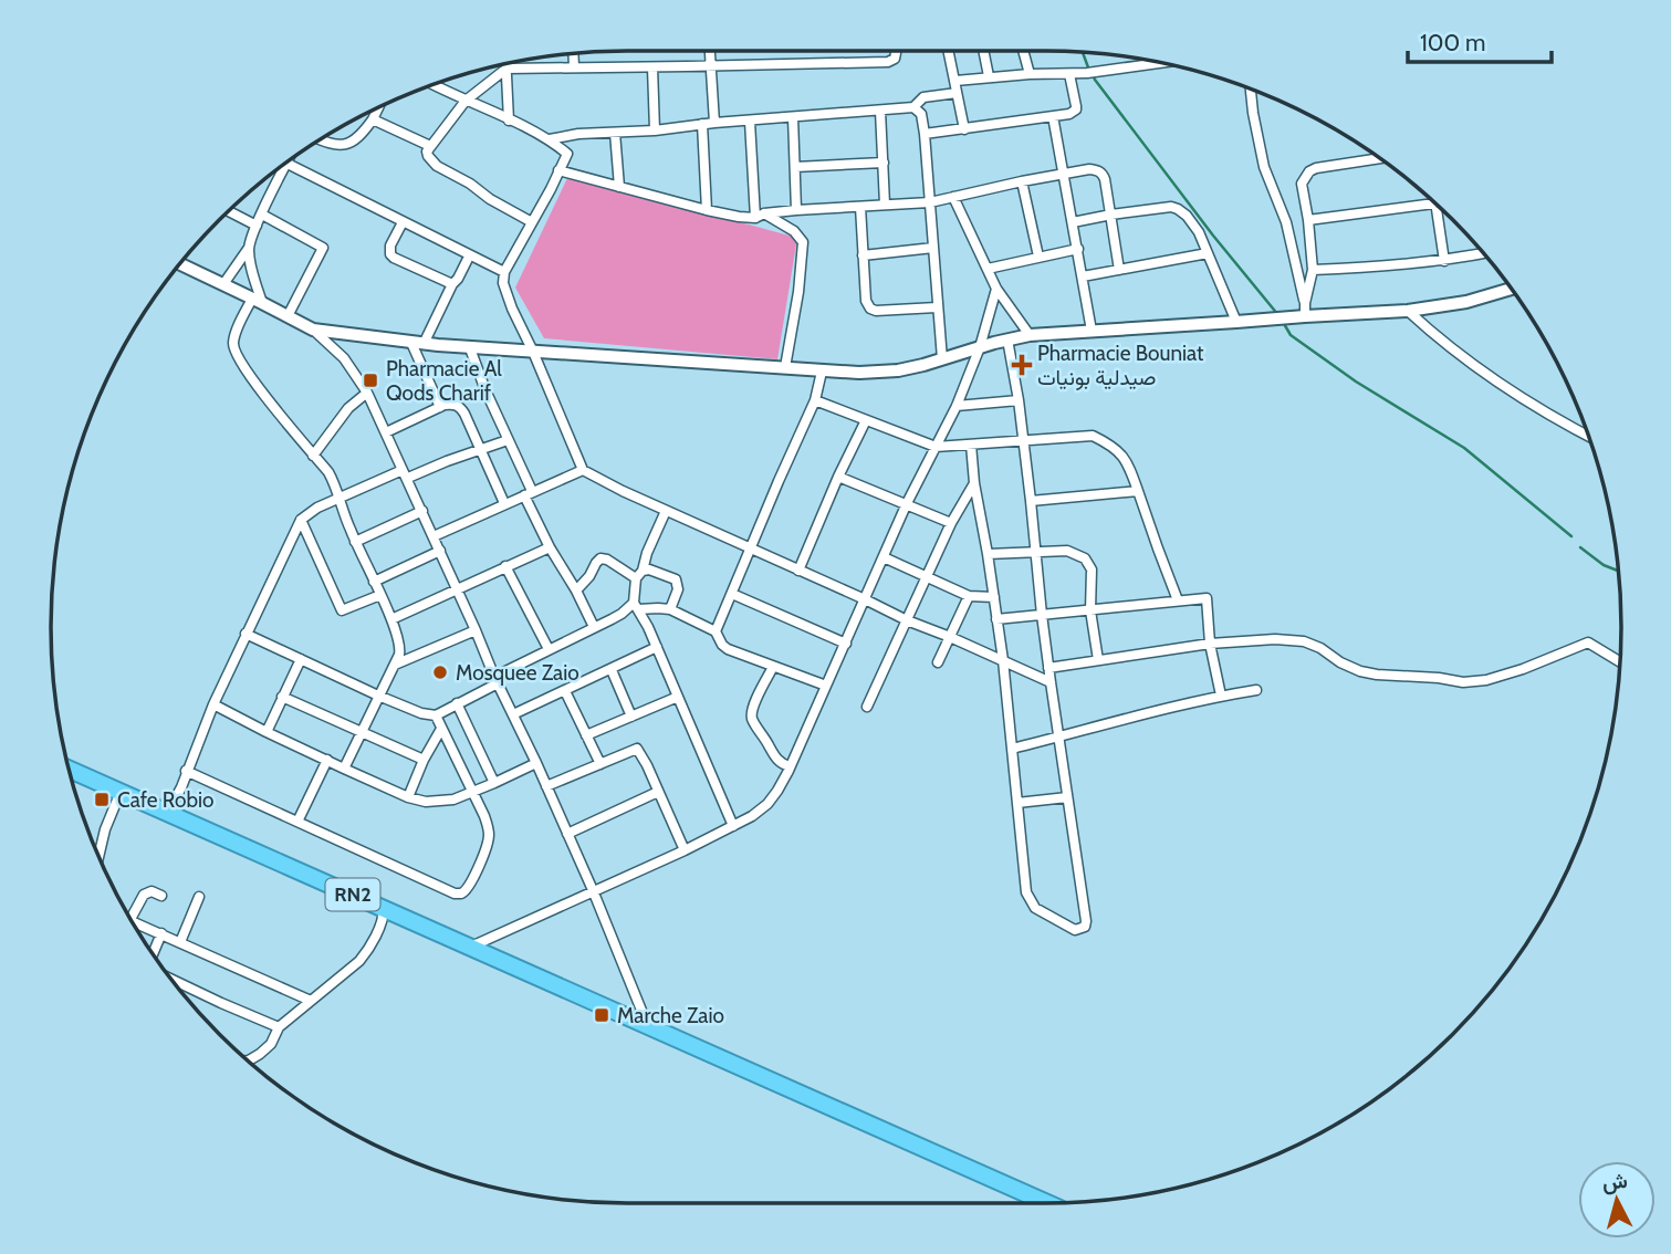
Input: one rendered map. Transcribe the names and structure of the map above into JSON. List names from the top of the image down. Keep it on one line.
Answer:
{"streets":{"highway":["RN2"]},"places":{"health":["Pharmacie Bouniat صيدلية بونيات"],"transit":["Pharmacie Al Qods Charif","Cafe Robio","Marche Zaio"],"other":["Mosquee Zaio"]},"scale_bar":"100 m","north":"top"}
